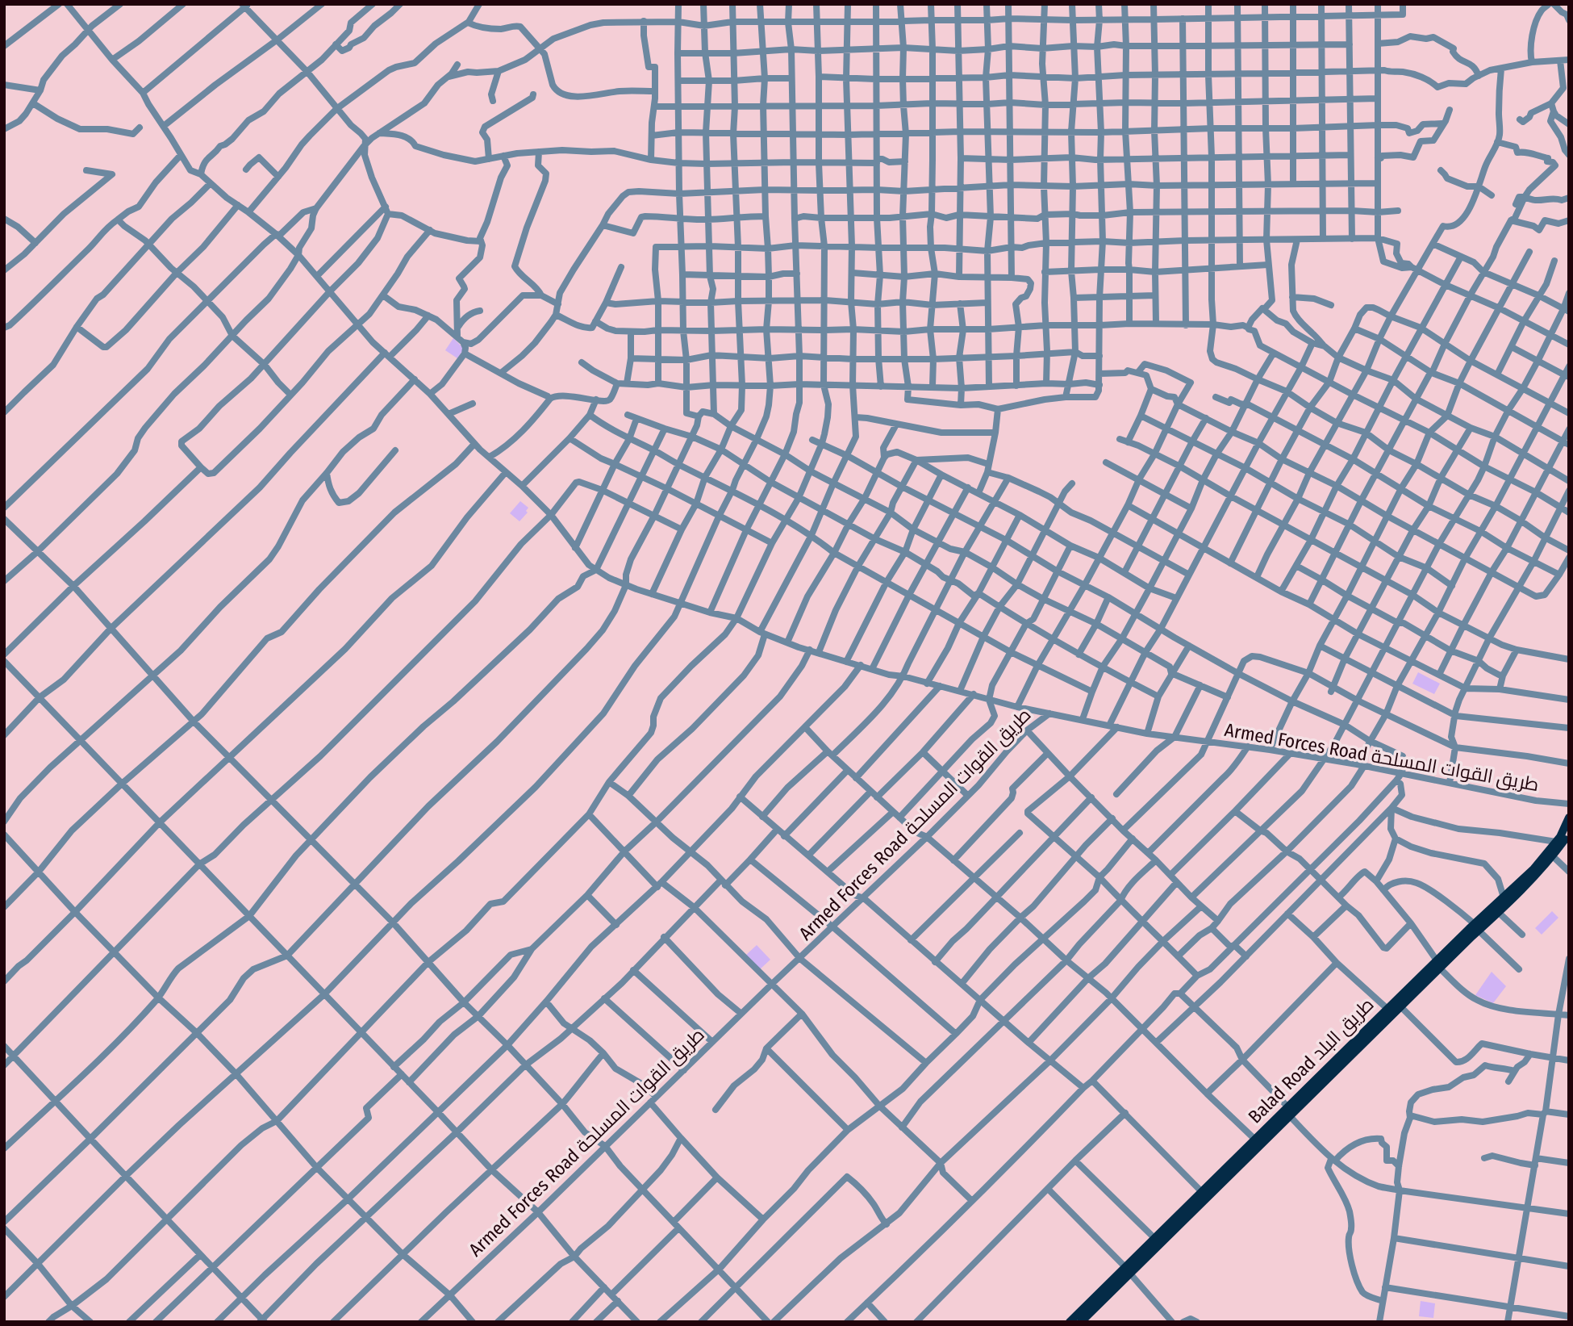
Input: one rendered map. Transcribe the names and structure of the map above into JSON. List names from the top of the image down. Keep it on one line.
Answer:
{"streets":{"highway":["Balad Road طريق البلد"],"street":["Armed Forces Road طريق القوات المسلحة"]}}
